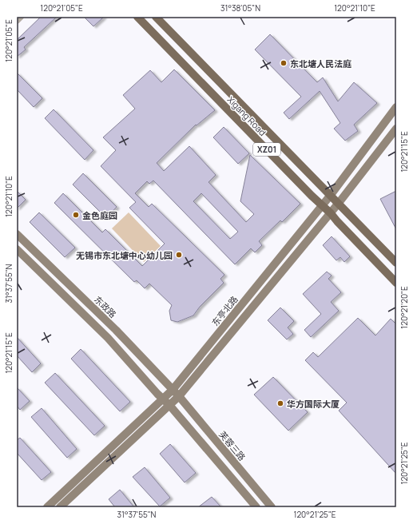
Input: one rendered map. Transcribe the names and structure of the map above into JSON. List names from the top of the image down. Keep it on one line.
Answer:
{"streets":{"main road":["Xigang Road","XZ01","东政路","东亭北路","芙蓉三路"]},"crossings":[["Xigang Road","东亭北路"],["东政路","东亭北路"],["东政路","芙蓉三路"]],"places":["东北塘人民法庭","金色庭园","无锡市东北塘中心幼儿园","华方国际大厦"],"coordinates":["120°21'05\"E","31°38'05\"N","120°21'10\"E","120°21'15\"E","31°37'55\"N","120°21'20\"E","120°21'25\"E"]}
